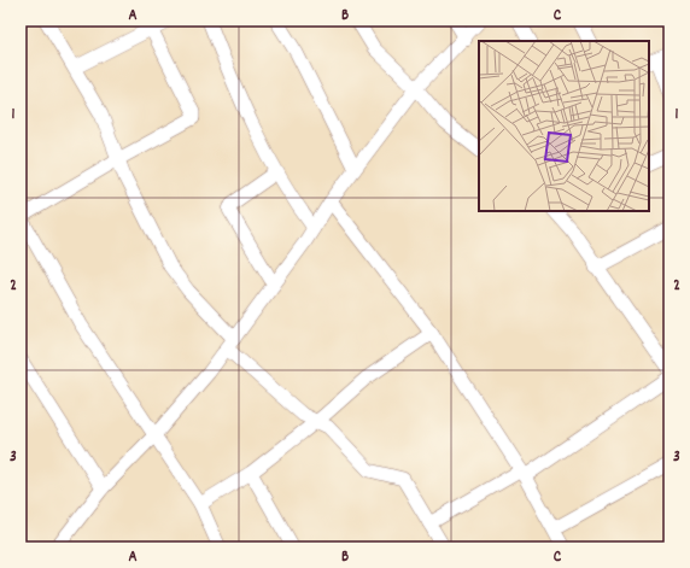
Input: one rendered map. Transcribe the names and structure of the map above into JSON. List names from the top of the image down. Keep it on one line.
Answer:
{"grid":{"columns":["A","B","C"],"rows":["1","2","3"]}}
